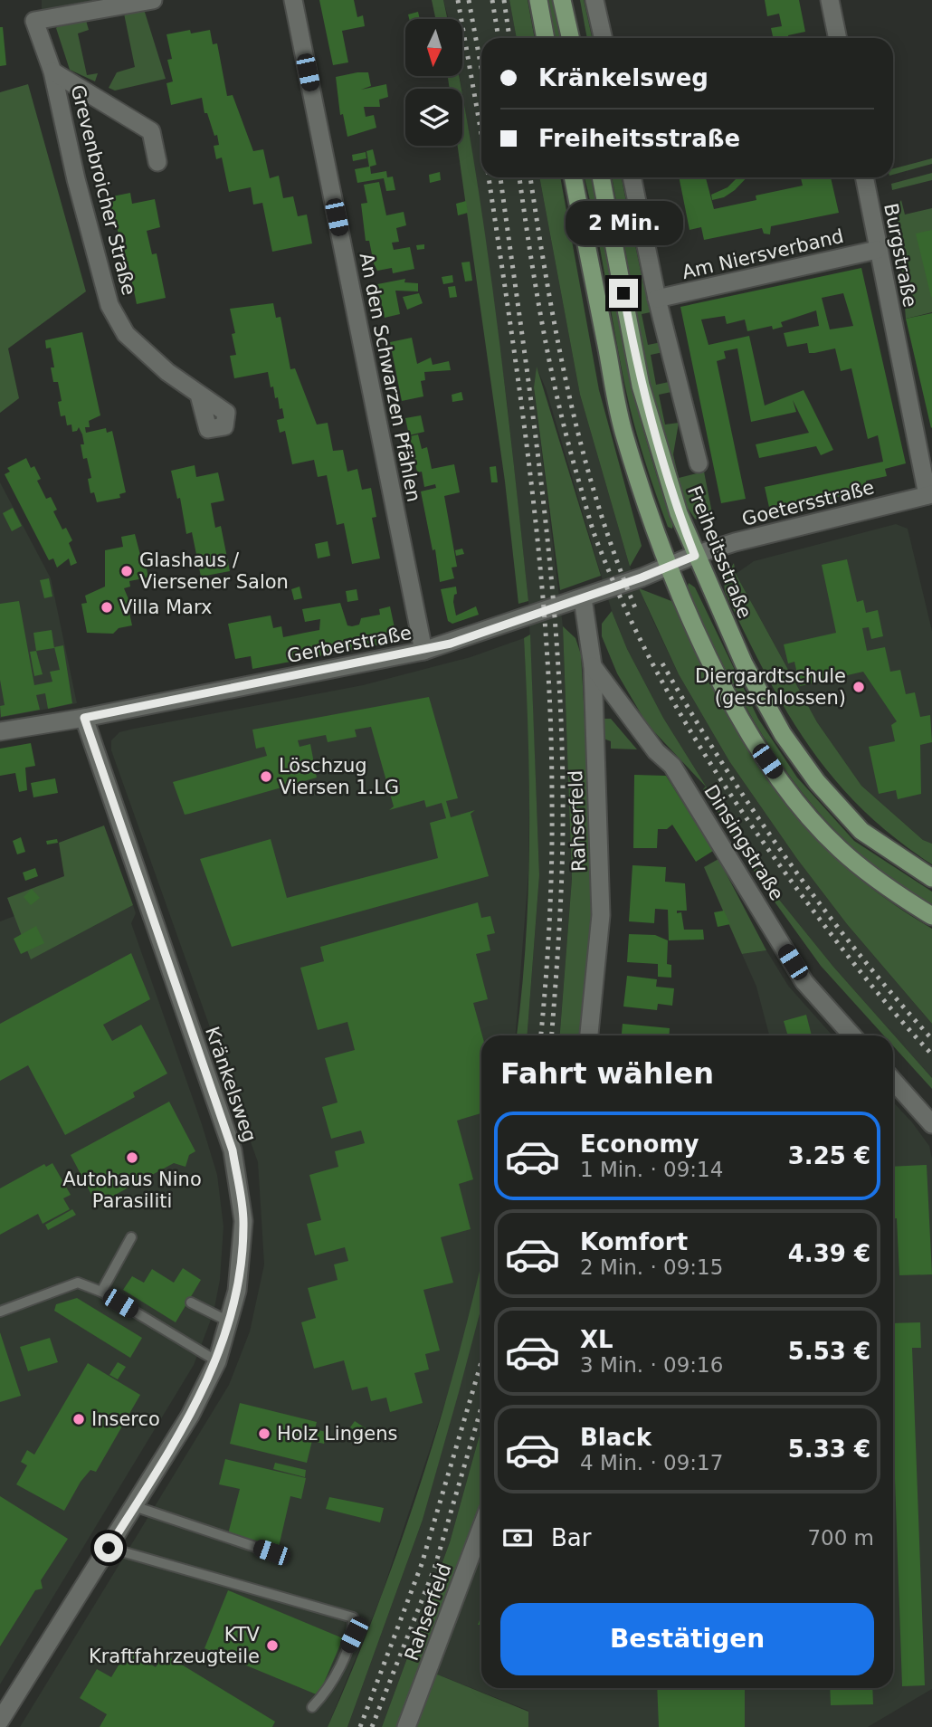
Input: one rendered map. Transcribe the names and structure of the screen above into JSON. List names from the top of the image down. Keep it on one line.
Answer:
{"streets":{"main road":["Freiheitsstraße"],"street":["Grevenbroicher Straße","Am Niersverband","Burgstraße","An den Schwarzen Pfählen","Goetersstraße","Gerberstraße","Rahserfeld","Dinsingstraße","Kränkelsweg"]},"crossings":[["Am Niersverband","Burgstraße"],["Am Niersverband","Freiheitsstraße"],["Burgstraße","Goetersstraße"],["An den Schwarzen Pfählen","Gerberstraße"],["Goetersstraße","Freiheitsstraße"],["Goetersstraße","Gerberstraße"],["Freiheitsstraße","Gerberstraße"],["Gerberstraße","Rahserfeld"],["Gerberstraße","Kränkelsweg"],["Rahserfeld","Dinsingstraße"]],"places":["Glashaus / Viersener Salon","Villa Marx","Diergardtschule (geschlossen)","Löschzug Viersen 1.LG","Autohaus Nino Parasiliti","Inserco","Holz Lingens","KTV Kraftfahrzeugteile"],"north":"bottom","page":{"banner":["Kränkelsweg","Freiheitsstraße"],"bubble":"2 Min.","heading":"Fahrt wählen","list":[{"name":"Economy","note":"1 Min. · 09:14","value":"3.25 €"},{"name":"Komfort","note":"2 Min. · 09:15","value":"4.39 €"},{"name":"XL","note":"3 Min. · 09:16","value":"5.53 €"},{"name":"Black","note":"4 Min. · 09:17","value":"5.33 €"}],"pay":["Bar","700 m"],"buttons":"Bestätigen"}}
